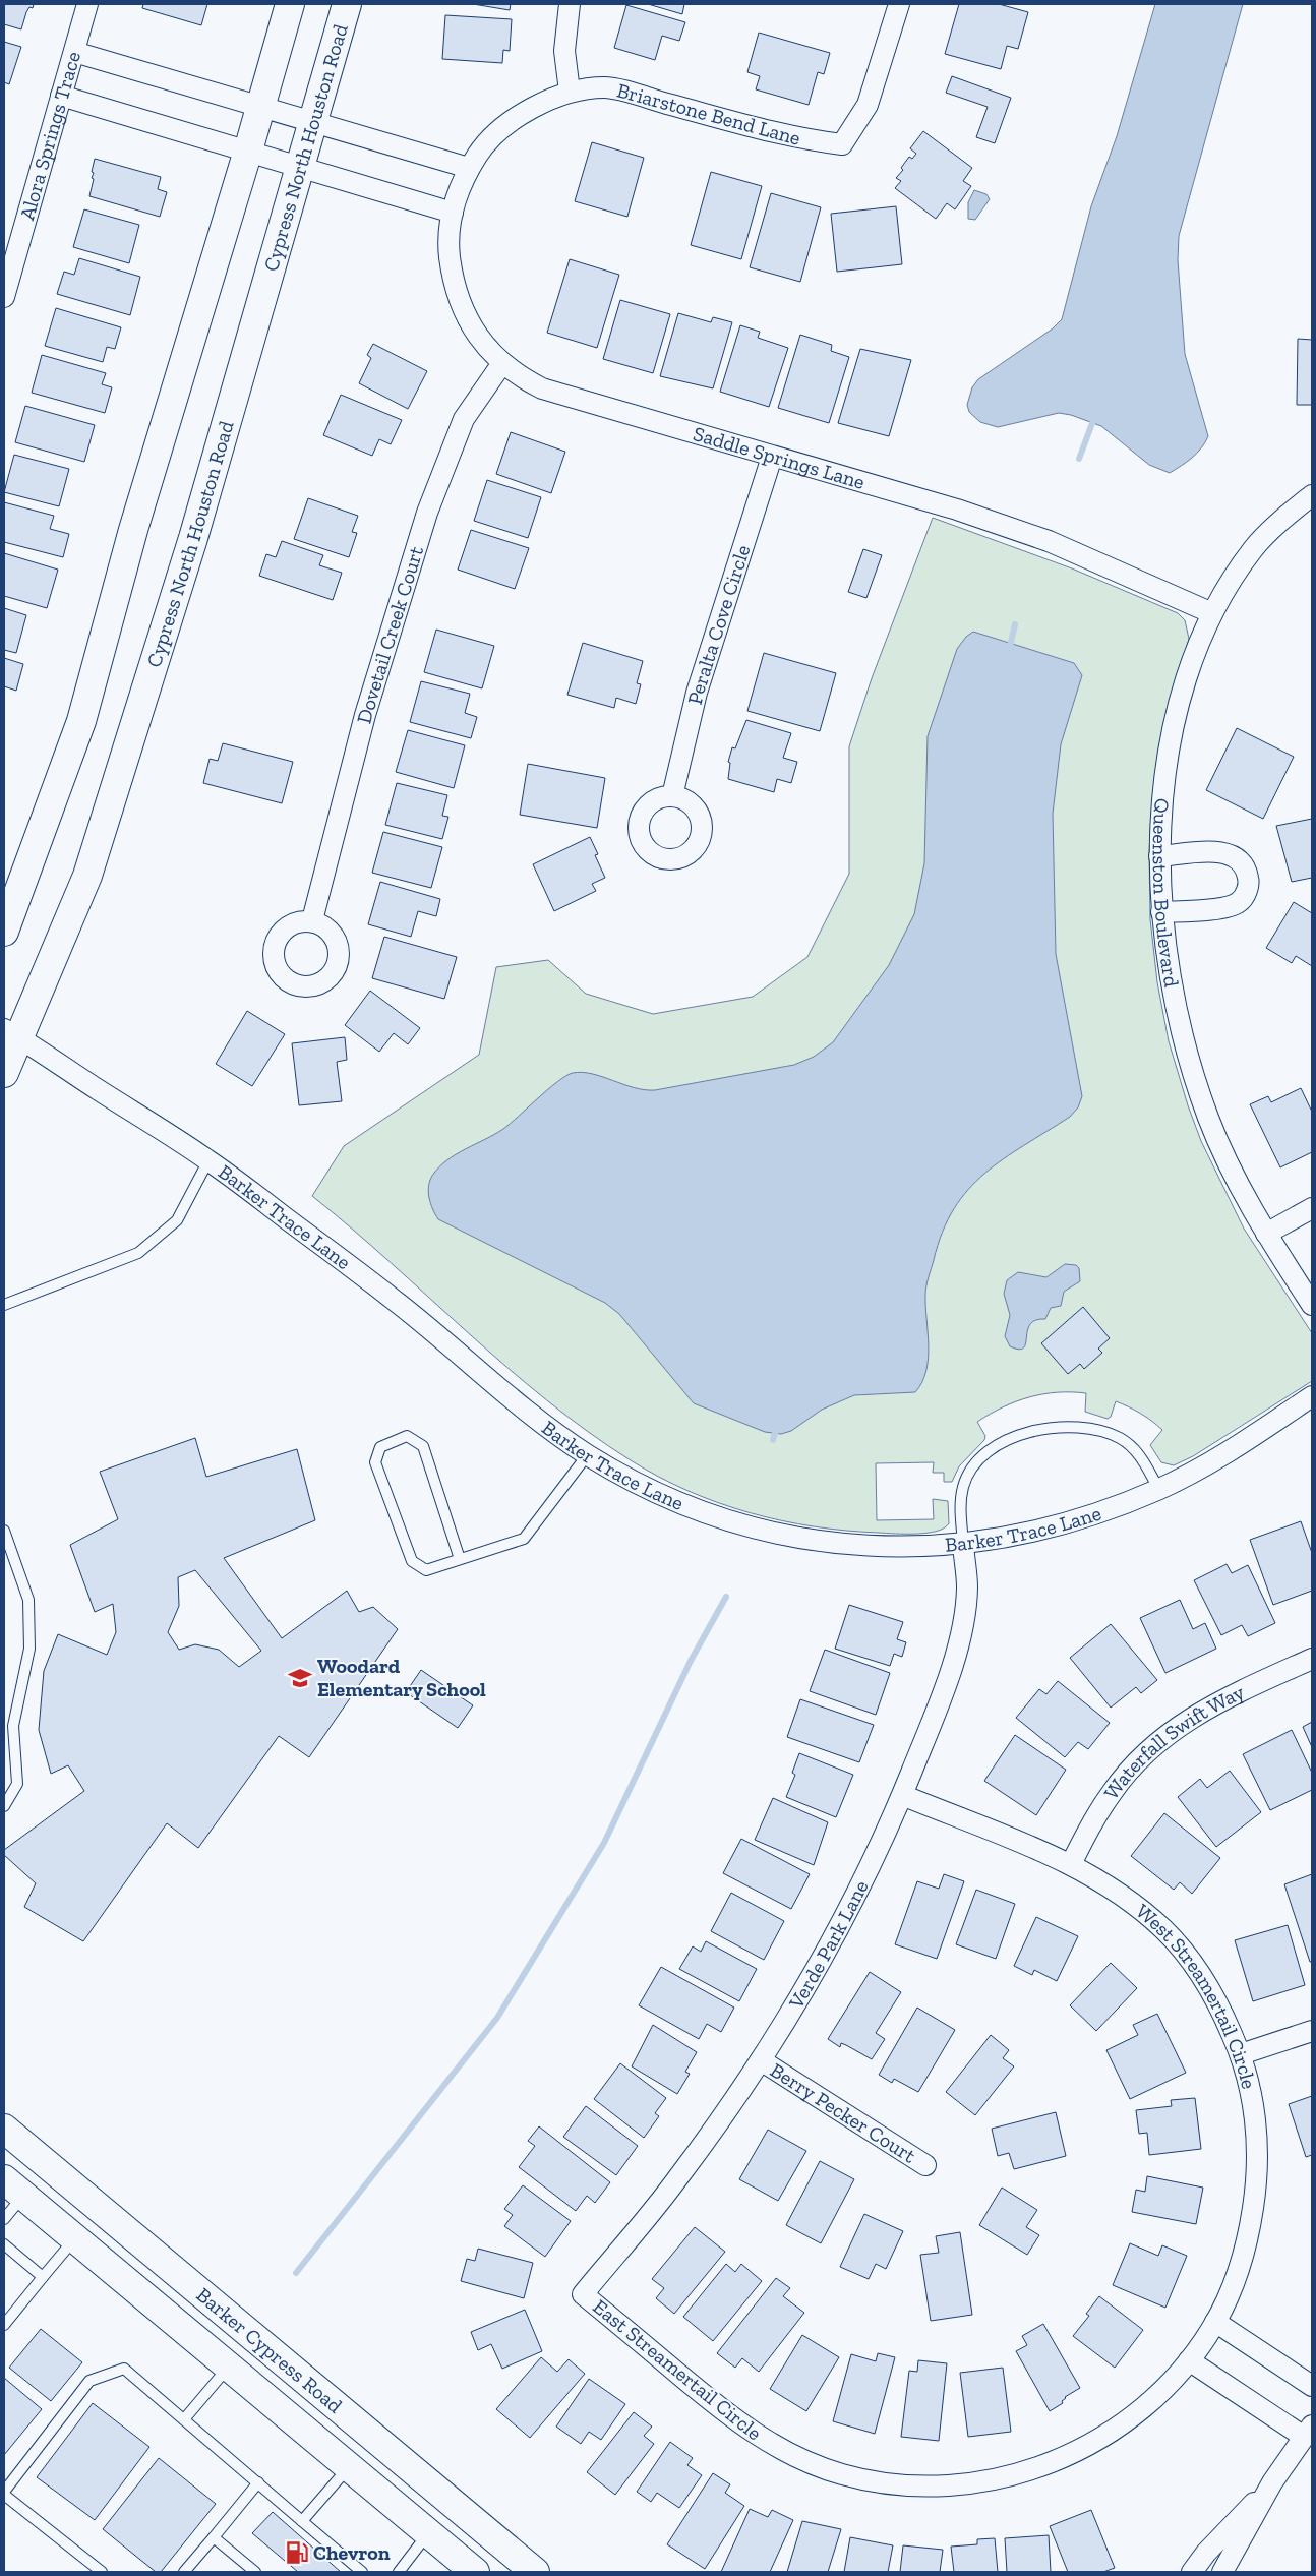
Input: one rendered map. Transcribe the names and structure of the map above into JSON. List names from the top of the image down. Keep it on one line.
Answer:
{"streets":{"main road":["Cypress North Houston Road","Barker Cypress Road"],"street":["Briarstone Bend Lane","Alora Springs Trace","Saddle Springs Lane","Peralta Cove Circle","Dovetail Creek Court","Queenston Boulevard","Barker Trace Lane","Waterfall Swift Way","Verde Park Lane","West Streamertail Circle","Berry Pecker Court","East Streamertail Circle"]},"crossings":[["Briarstone Bend Lane","Saddle Springs Lane"],["Cypress North Houston Road","Barker Trace Lane"],["Saddle Springs Lane","Peralta Cove Circle"],["Saddle Springs Lane","Dovetail Creek Court"],["Saddle Springs Lane","Queenston Boulevard"],["Barker Trace Lane","Verde Park Lane"],["Waterfall Swift Way","West Streamertail Circle"],["Verde Park Lane","West Streamertail Circle"],["Verde Park Lane","Berry Pecker Court"],["Verde Park Lane","East Streamertail Circle"],["West Streamertail Circle","East Streamertail Circle"]],"places":{"school or university":["Woodard Elementary School"],"fuel station":["Chevron"]}}
